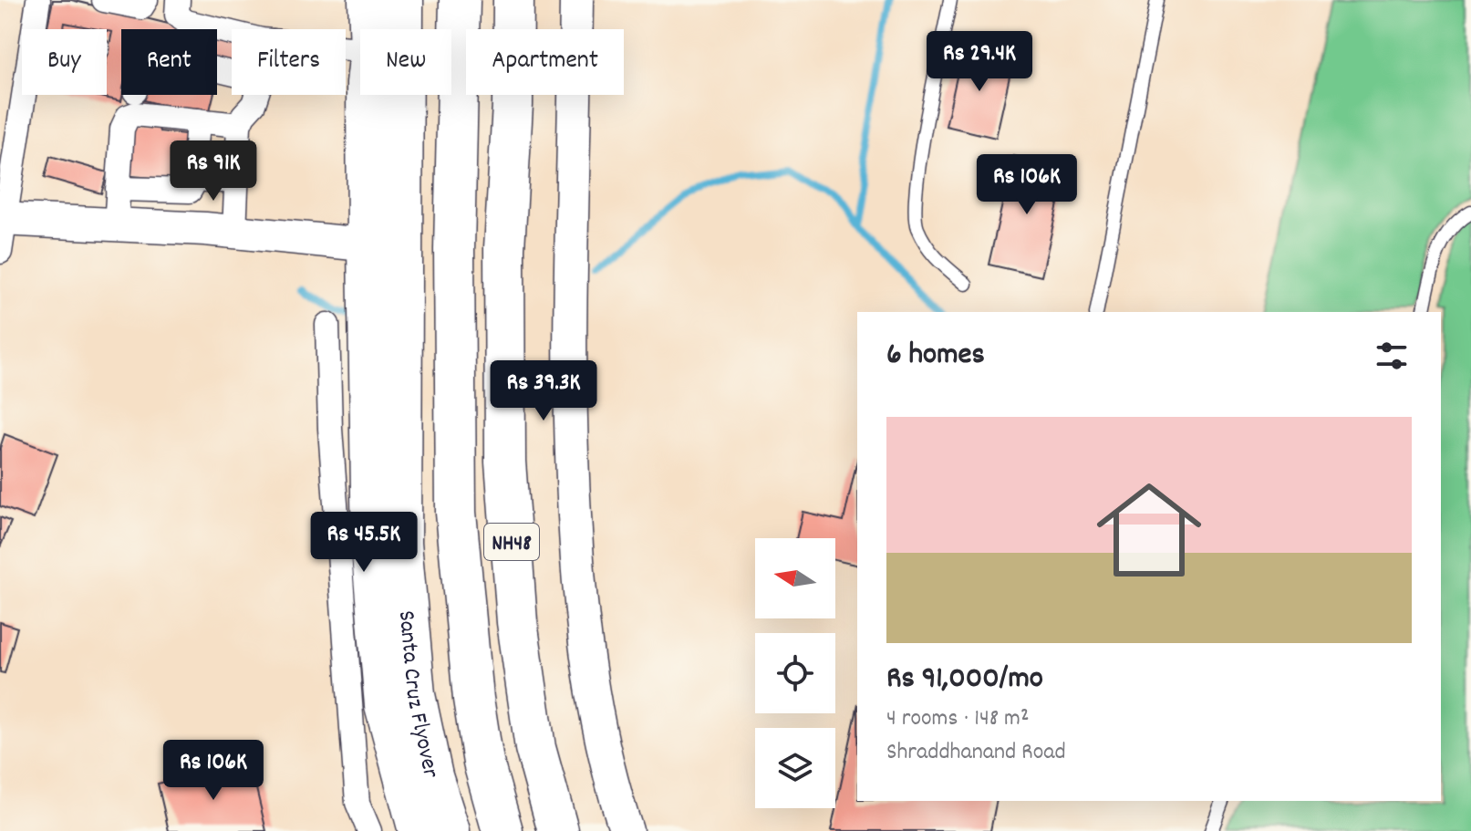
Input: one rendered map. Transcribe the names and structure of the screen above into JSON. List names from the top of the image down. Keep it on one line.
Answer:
{"streets":{"highway":["NH48"],"main road":["Santa Cruz Flyover"]},"north":"left","page":{"chip":["Buy","Rent","Filters","New","Apartment"],"price":["Rs 29.4K","Rs 91K","Rs 106K","Rs 39.3K","Rs 45.5K","Rs 106K"],"heading":"6 homes","list":[{"name":"Rs 91,000/mo","note":"4 rooms · 148 m² · Shraddhanand Road"}]}}
